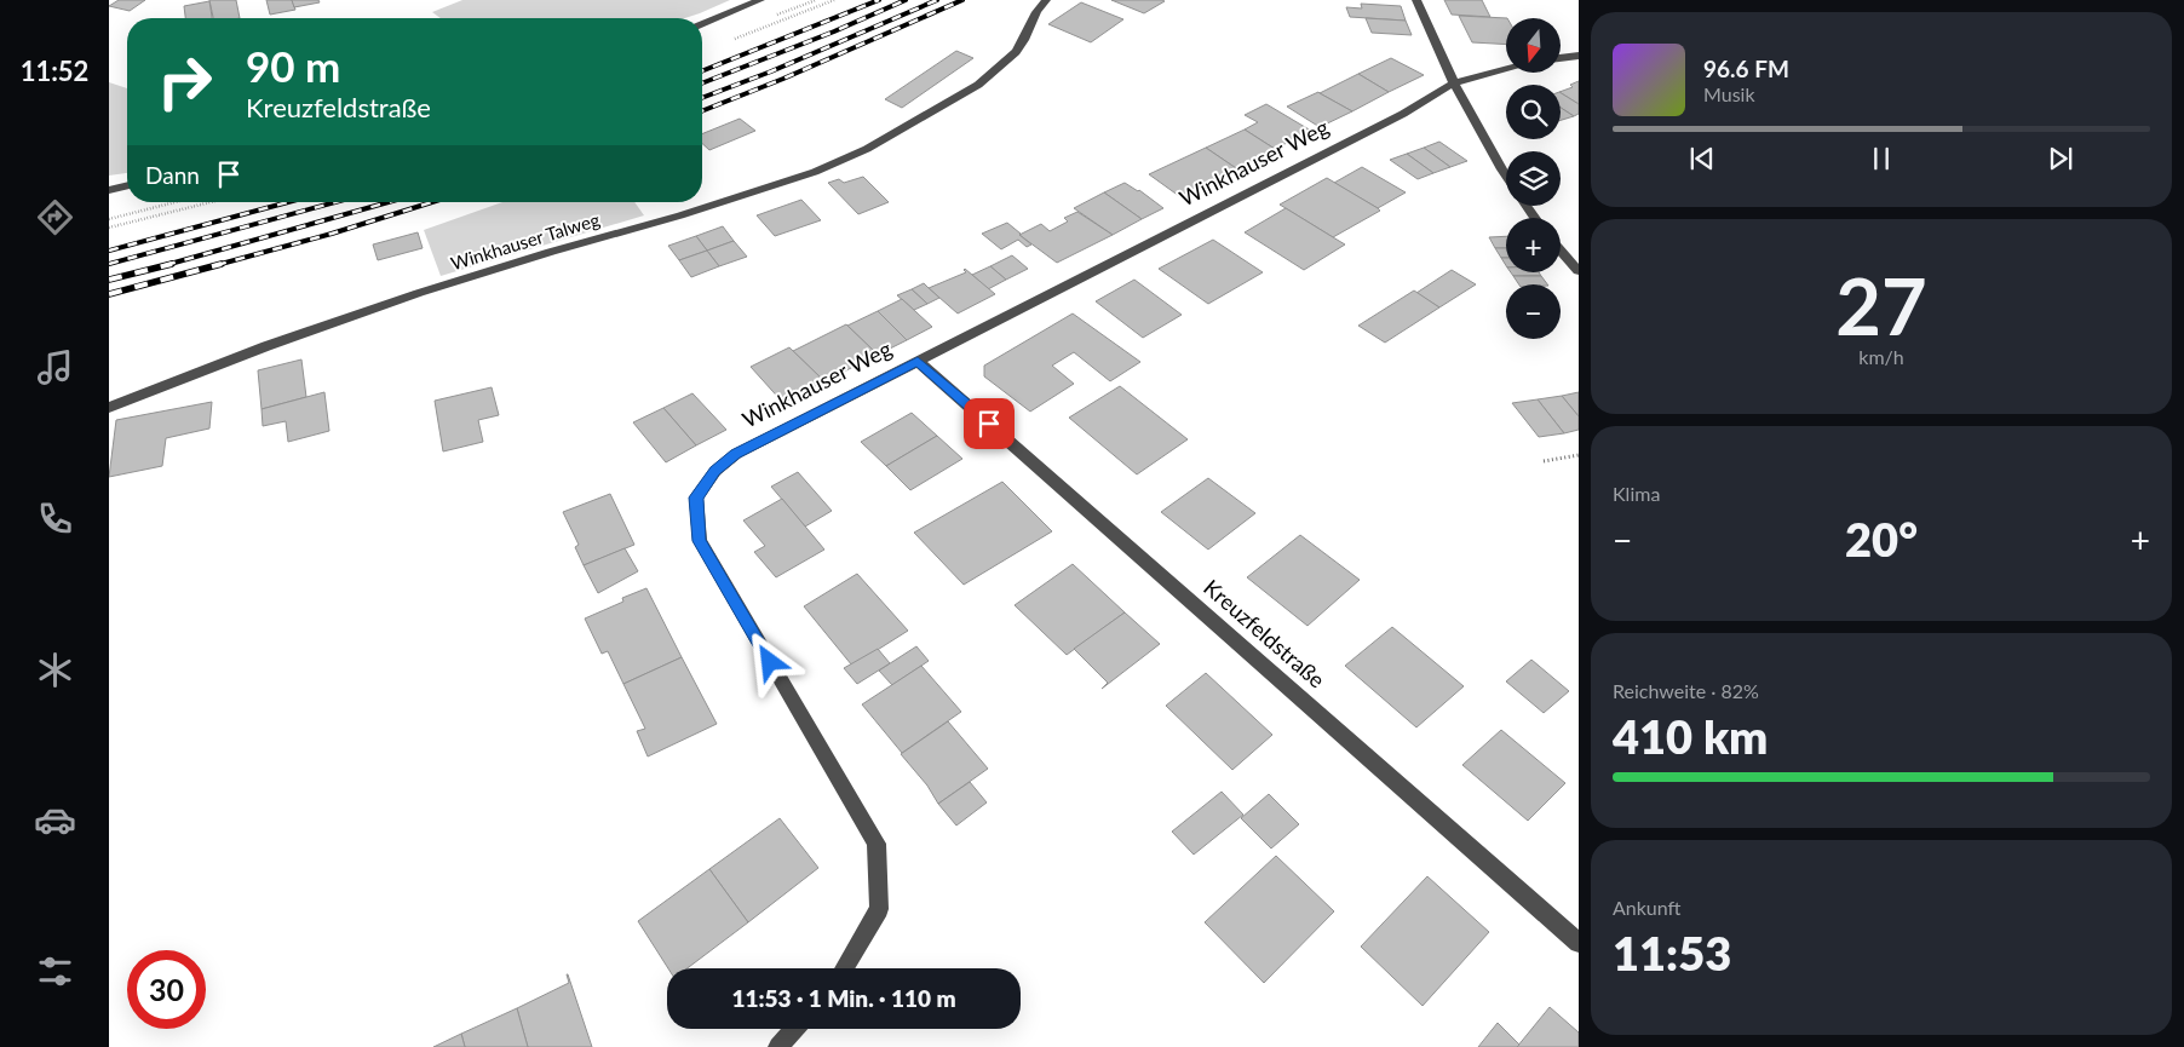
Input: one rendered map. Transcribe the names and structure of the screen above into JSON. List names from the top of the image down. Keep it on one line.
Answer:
{"streets":{"street":["Winkhauser Weg","Winkhauser Talweg","Kreuzfeldstraße"]},"crossings":[["Winkhauser Weg","Kreuzfeldstraße"]],"north":"bottom","page":{"tabs":"11:52","map_buttons":["+","−"],"turn":["90 m","Kreuzfeldstraße"],"song":["96.6 FM","Musik"],"then":"Dann","tile":[["27","km/h"],"Klima",["Reichweite · 82%","410 km"],["Ankunft","11:53"]],"heat":["−","20°","+"],"limit":"30","trip":"11:53 · 1 Min. · 110 m"}}
